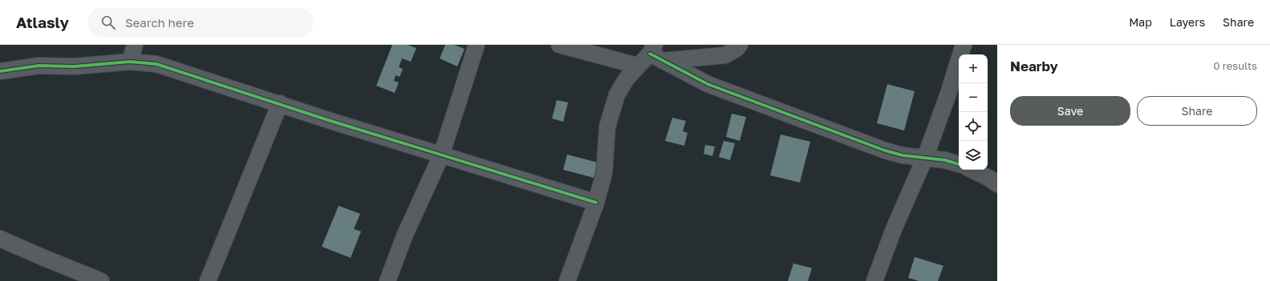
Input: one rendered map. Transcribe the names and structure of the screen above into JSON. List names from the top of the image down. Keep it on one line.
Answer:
{"page":{"header":"Atlasly","search":"Search here","nav":["Map","Layers","Share"],"heading":["Nearby","0 results"],"map_buttons":["+","−"],"buttons":["Save","Share"]}}
